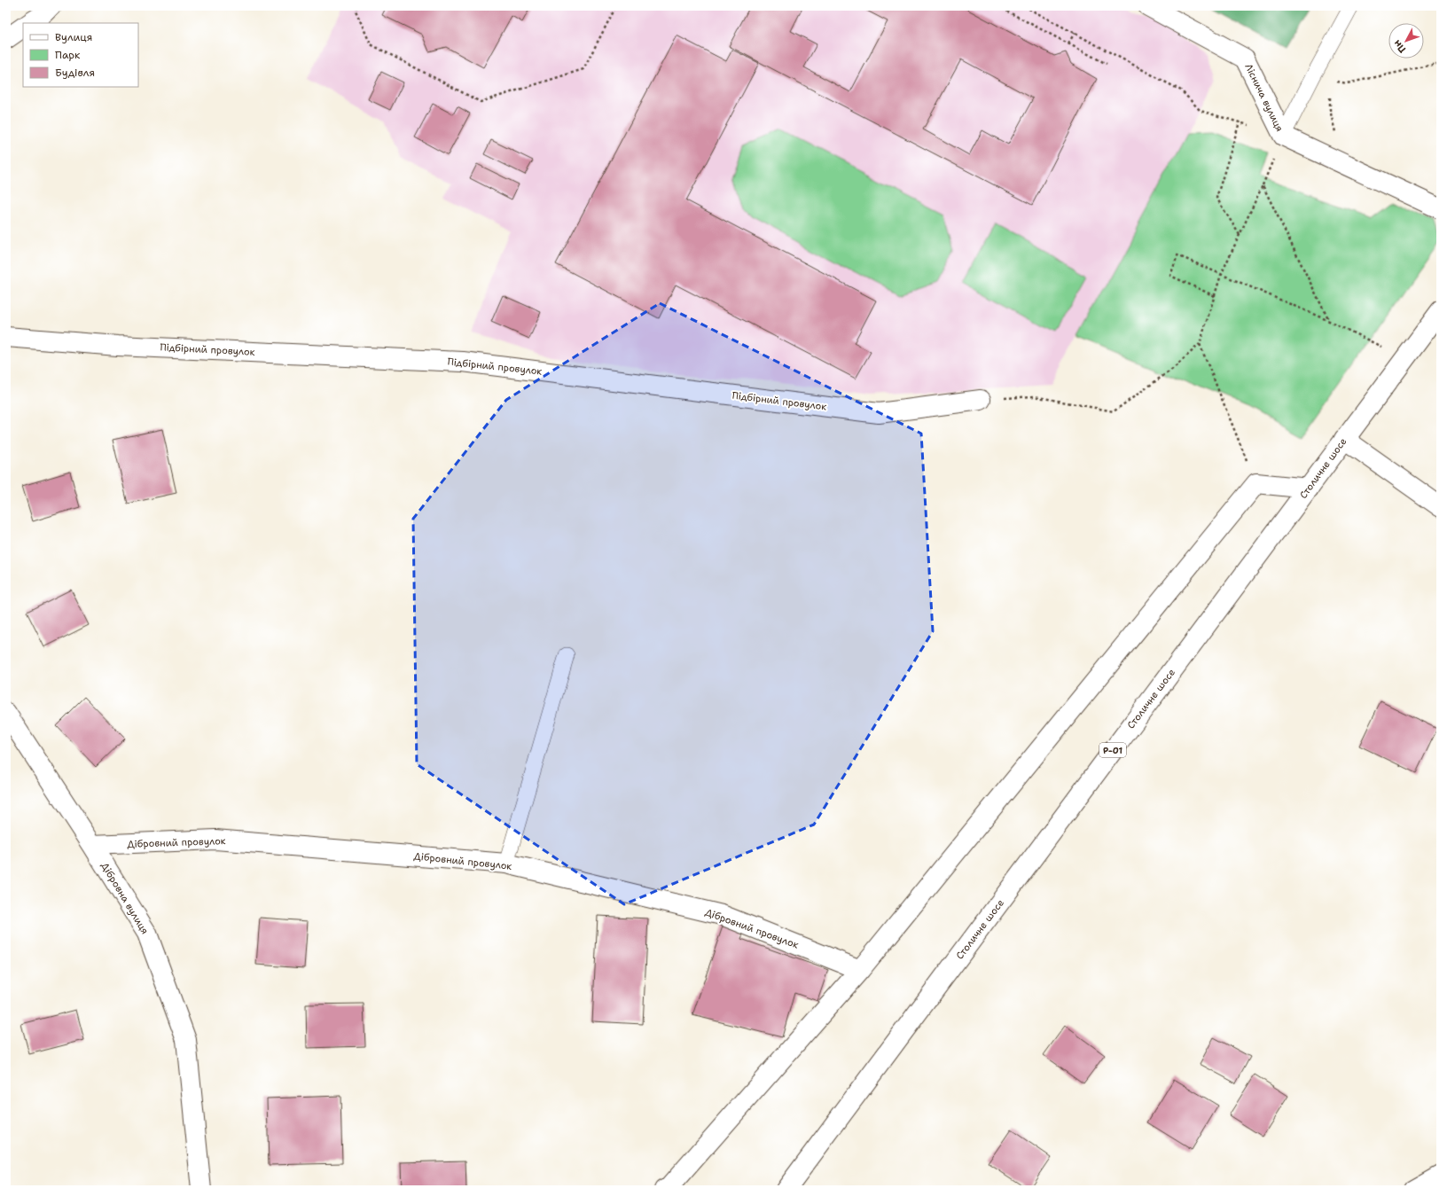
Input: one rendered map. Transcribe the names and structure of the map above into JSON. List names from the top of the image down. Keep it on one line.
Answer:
{"streets":{"street":["Ліснича вулиця","Підбірний провулок","Столичне шосе","Р-01","Дібровний провулок","Дібровна вулиця"]},"crossings":[["Дібровний провулок","Дібровна вулиця"]],"legend":["Вулиця","Парк","Будівля"],"north":"bottom left"}
